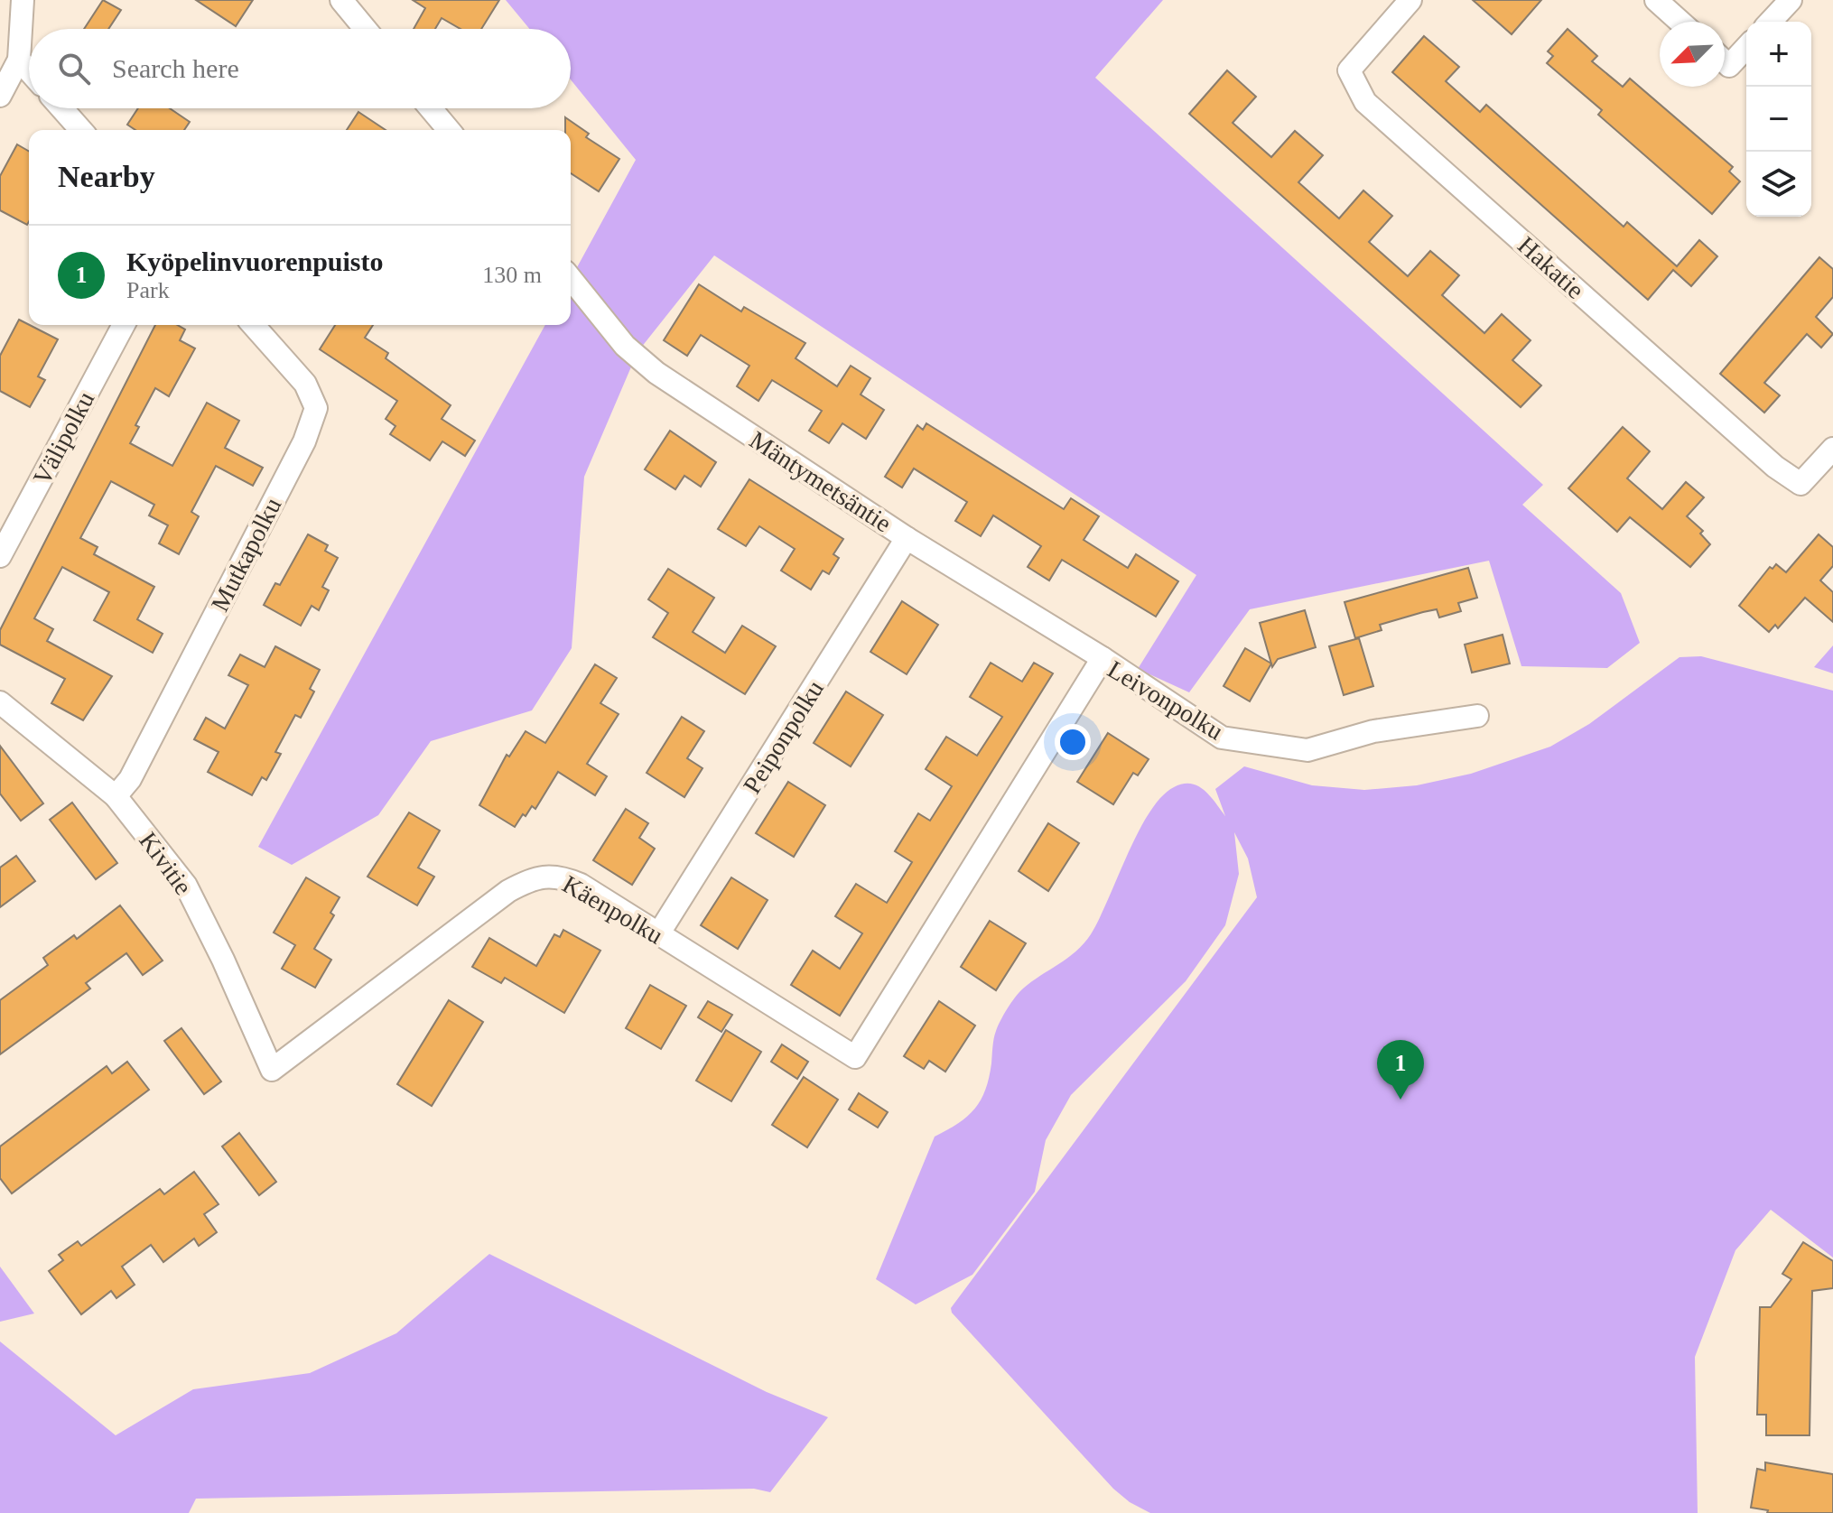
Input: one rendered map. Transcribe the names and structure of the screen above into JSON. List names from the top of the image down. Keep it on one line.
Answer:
{"streets":{"street":["Hakatie","Välipolku","Mäntymetsäntie","Mutkapolku","Leivonpolku","Peiponpolku","Kivitie","Käenpolku"]},"crossings":[["Mäntymetsäntie","Leivonpolku"],["Mäntymetsäntie","Peiponpolku"],["Mutkapolku","Kivitie"],["Leivonpolku","Käenpolku"],["Peiponpolku","Käenpolku"],["Kivitie","Käenpolku"]],"north":"bottom left","page":{"map_buttons":["+","−"],"search":"Search here","heading":"Nearby","list":[{"mark":"1","name":"Kyöpelinvuorenpuisto","note":"Park","value":"130 m"}],"pins":"1"}}
